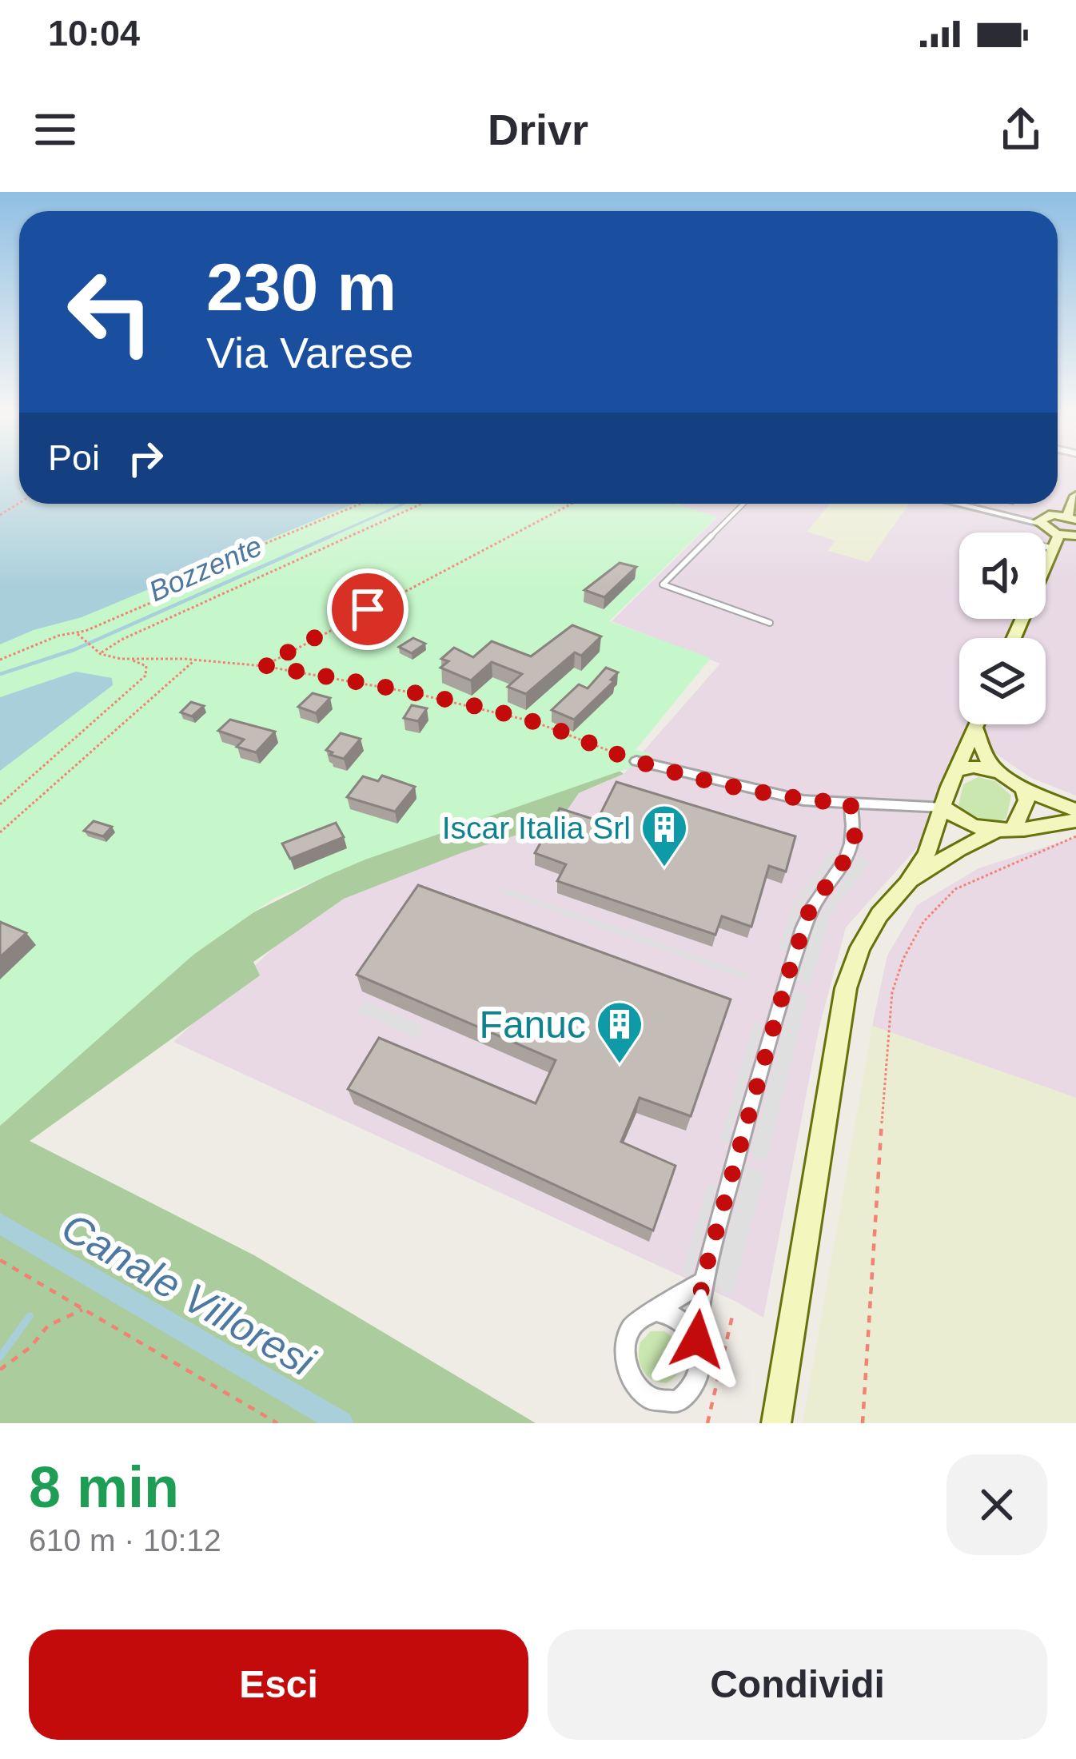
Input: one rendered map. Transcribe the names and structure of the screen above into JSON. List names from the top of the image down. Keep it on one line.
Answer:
{"water":["Bozzente","Canale Villoresi"],"places":{"building":["Iscar Italia Srl","Fanuc"]},"page":{"status":"10:04","header":"Drivr","turn":["230 m","Via Varese"],"then":"Poi","heading":["8 min","610 m · 10:12"],"buttons":["Esci","Condividi"]}}
